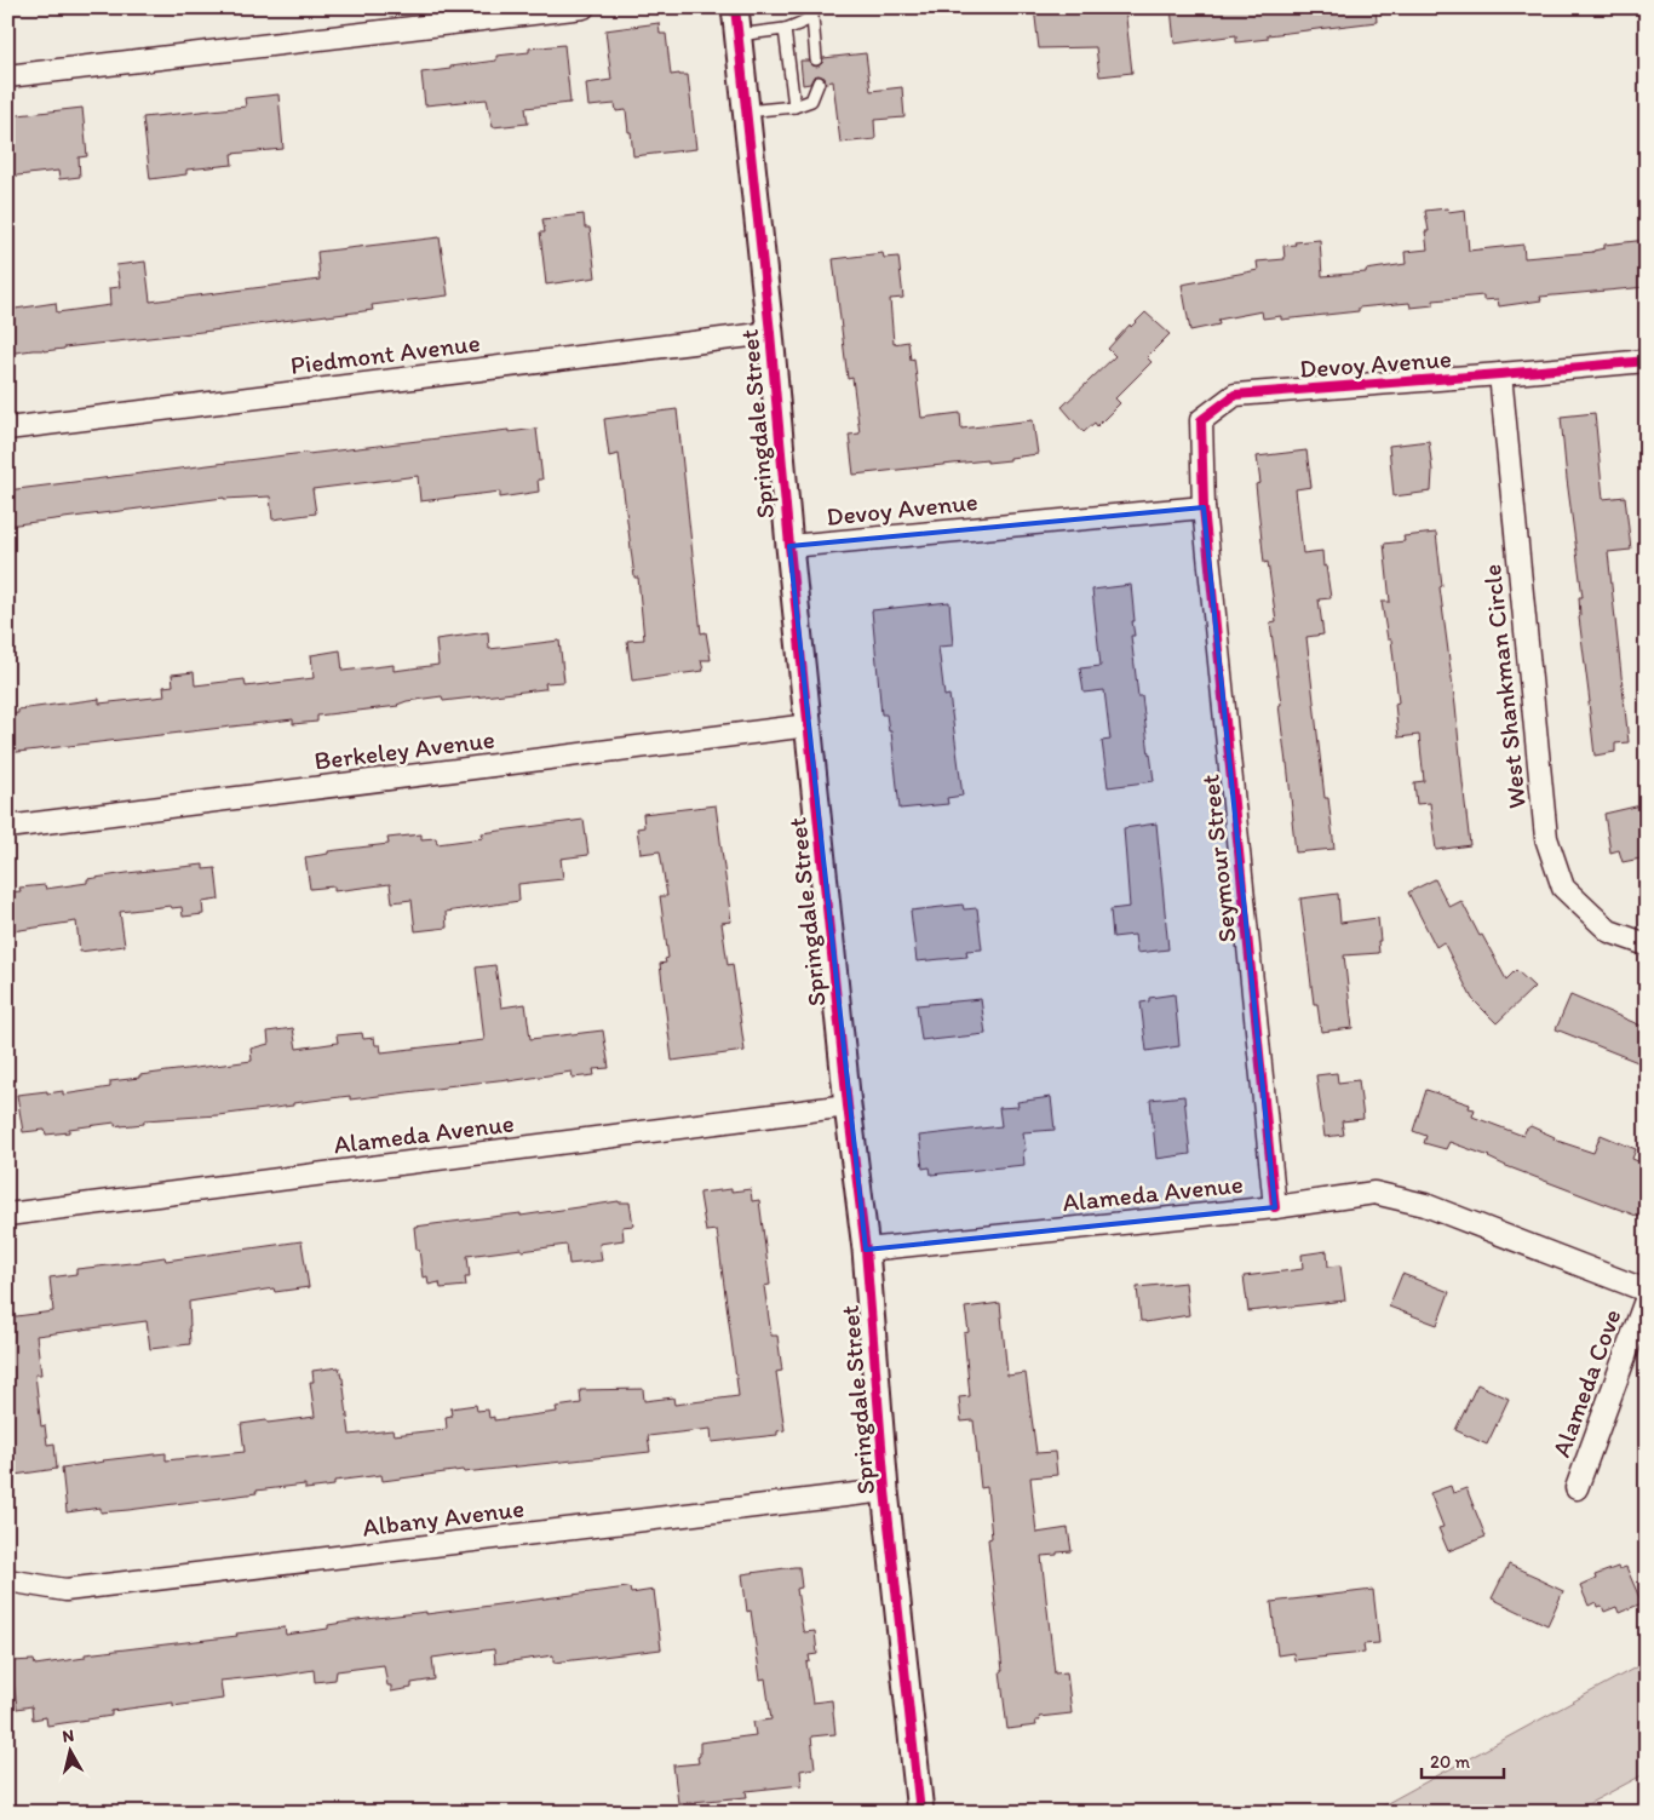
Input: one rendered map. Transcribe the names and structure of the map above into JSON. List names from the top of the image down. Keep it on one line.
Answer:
{"streets":{"street":["Piedmont Avenue","Devoy Avenue","Springdale Street","West Shankman Circle","Berkeley Avenue","Seymour Street","Alameda Avenue","Alameda Cove","Albany Avenue"]},"crossings":[["Piedmont Avenue","Springdale Street"],["Devoy Avenue","Springdale Street"],["Devoy Avenue","West Shankman Circle"],["Devoy Avenue","Seymour Street"],["Springdale Street","Berkeley Avenue"],["Springdale Street","Alameda Avenue"],["Springdale Street","Albany Avenue"],["Seymour Street","Alameda Avenue"]],"scale_bar":"20 m","north":"top"}
